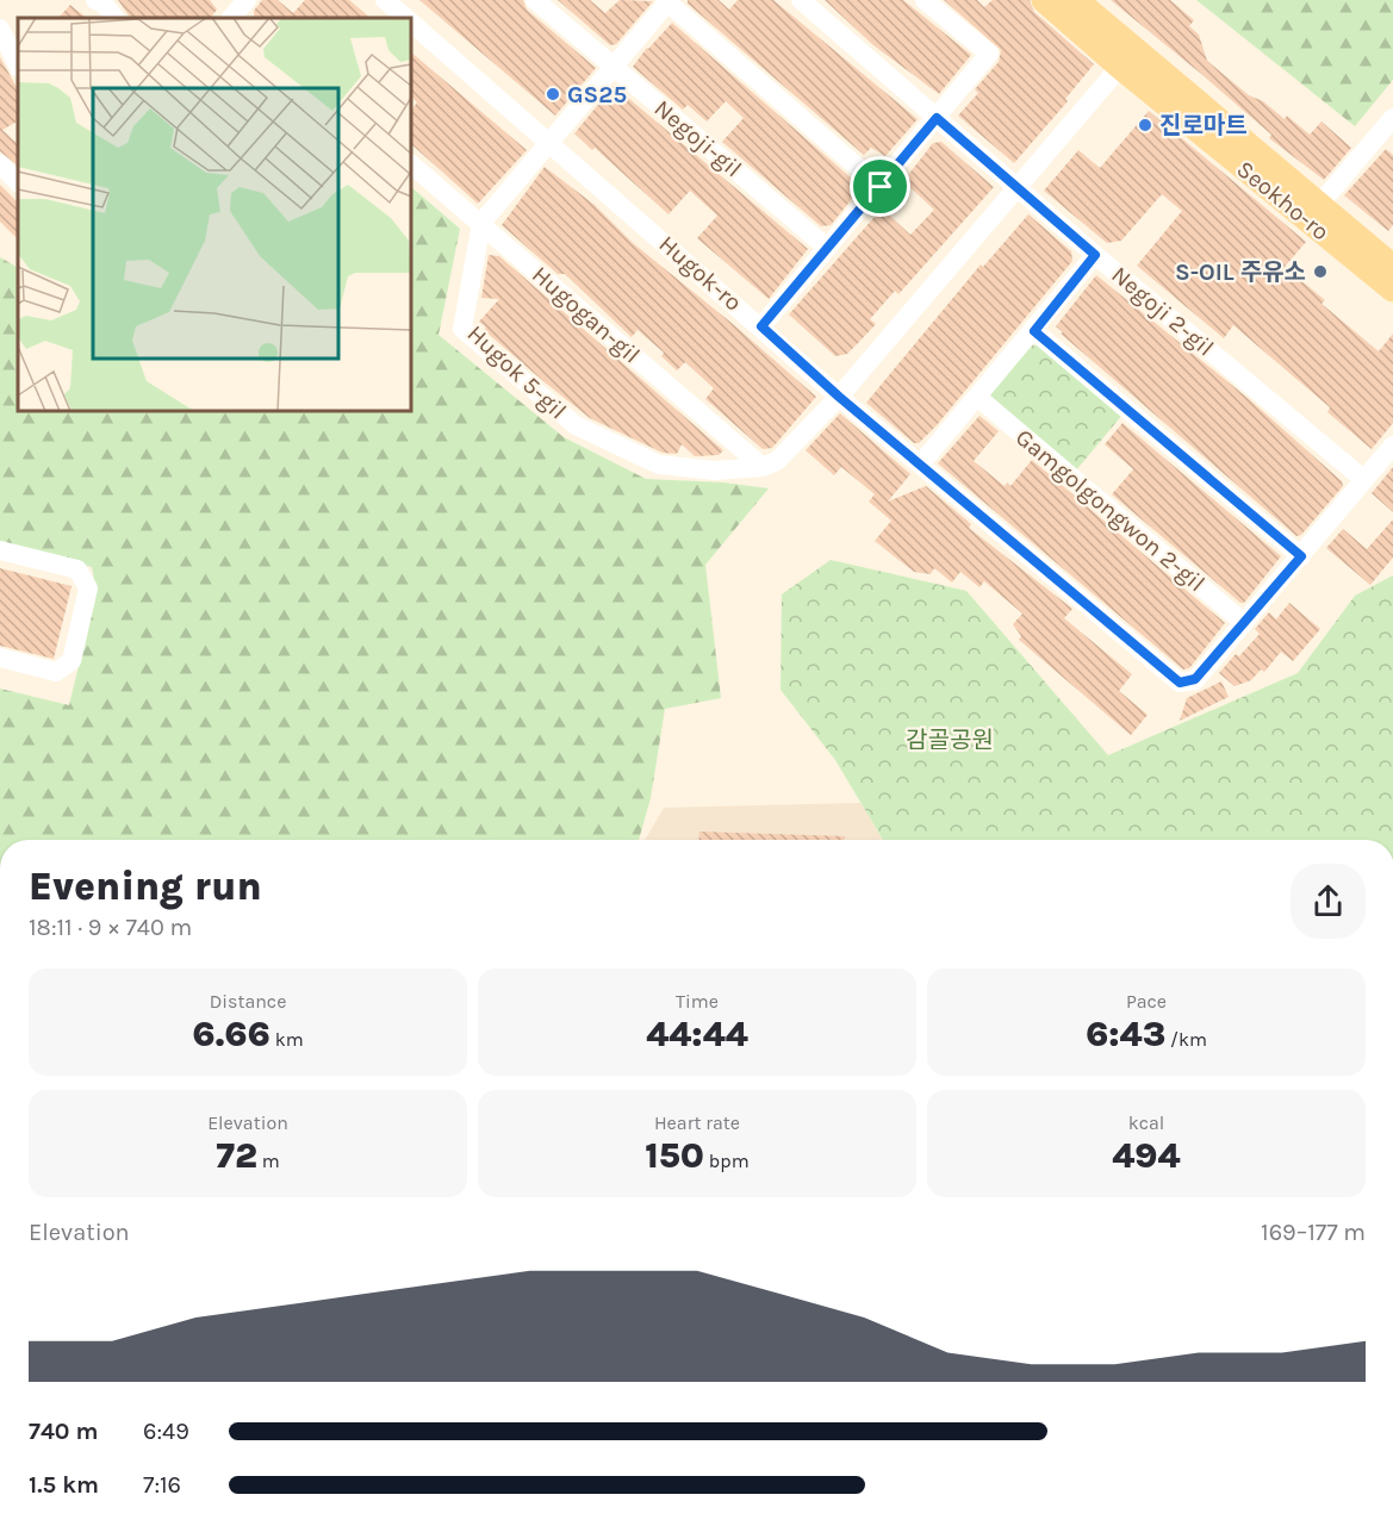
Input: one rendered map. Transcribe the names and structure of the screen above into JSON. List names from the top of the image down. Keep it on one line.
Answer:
{"streets":{"main road":["Seokho-ro"],"street":["Negoji-gil","Hugok-ro","Negoji 2-gil","Hugogan-gil","Hugok 5-gil","Gamgolgongwon 2-gil"]},"crossings":[["Hugok-ro","Gamgolgongwon 2-gil"],["Hugogan-gil","Hugok 5-gil"]],"parks":["감골공원"],"places":["GS25","진로마트","S-OIL 주유소"],"page":{"heading":["Evening run","18:11 · 9 × 740 m"],"stats":[["Distance","6.66 km"],["Time","44:44"],["Pace","6:43 /km"],["Elevation","72 m"],["Heart rate","150 bpm"],["kcal","494"]],"chart":["Elevation","169–177 m"],"list":[{"name":"740 m","note":"6:49"},{"name":"1.5 km","note":"7:16"}]}}
